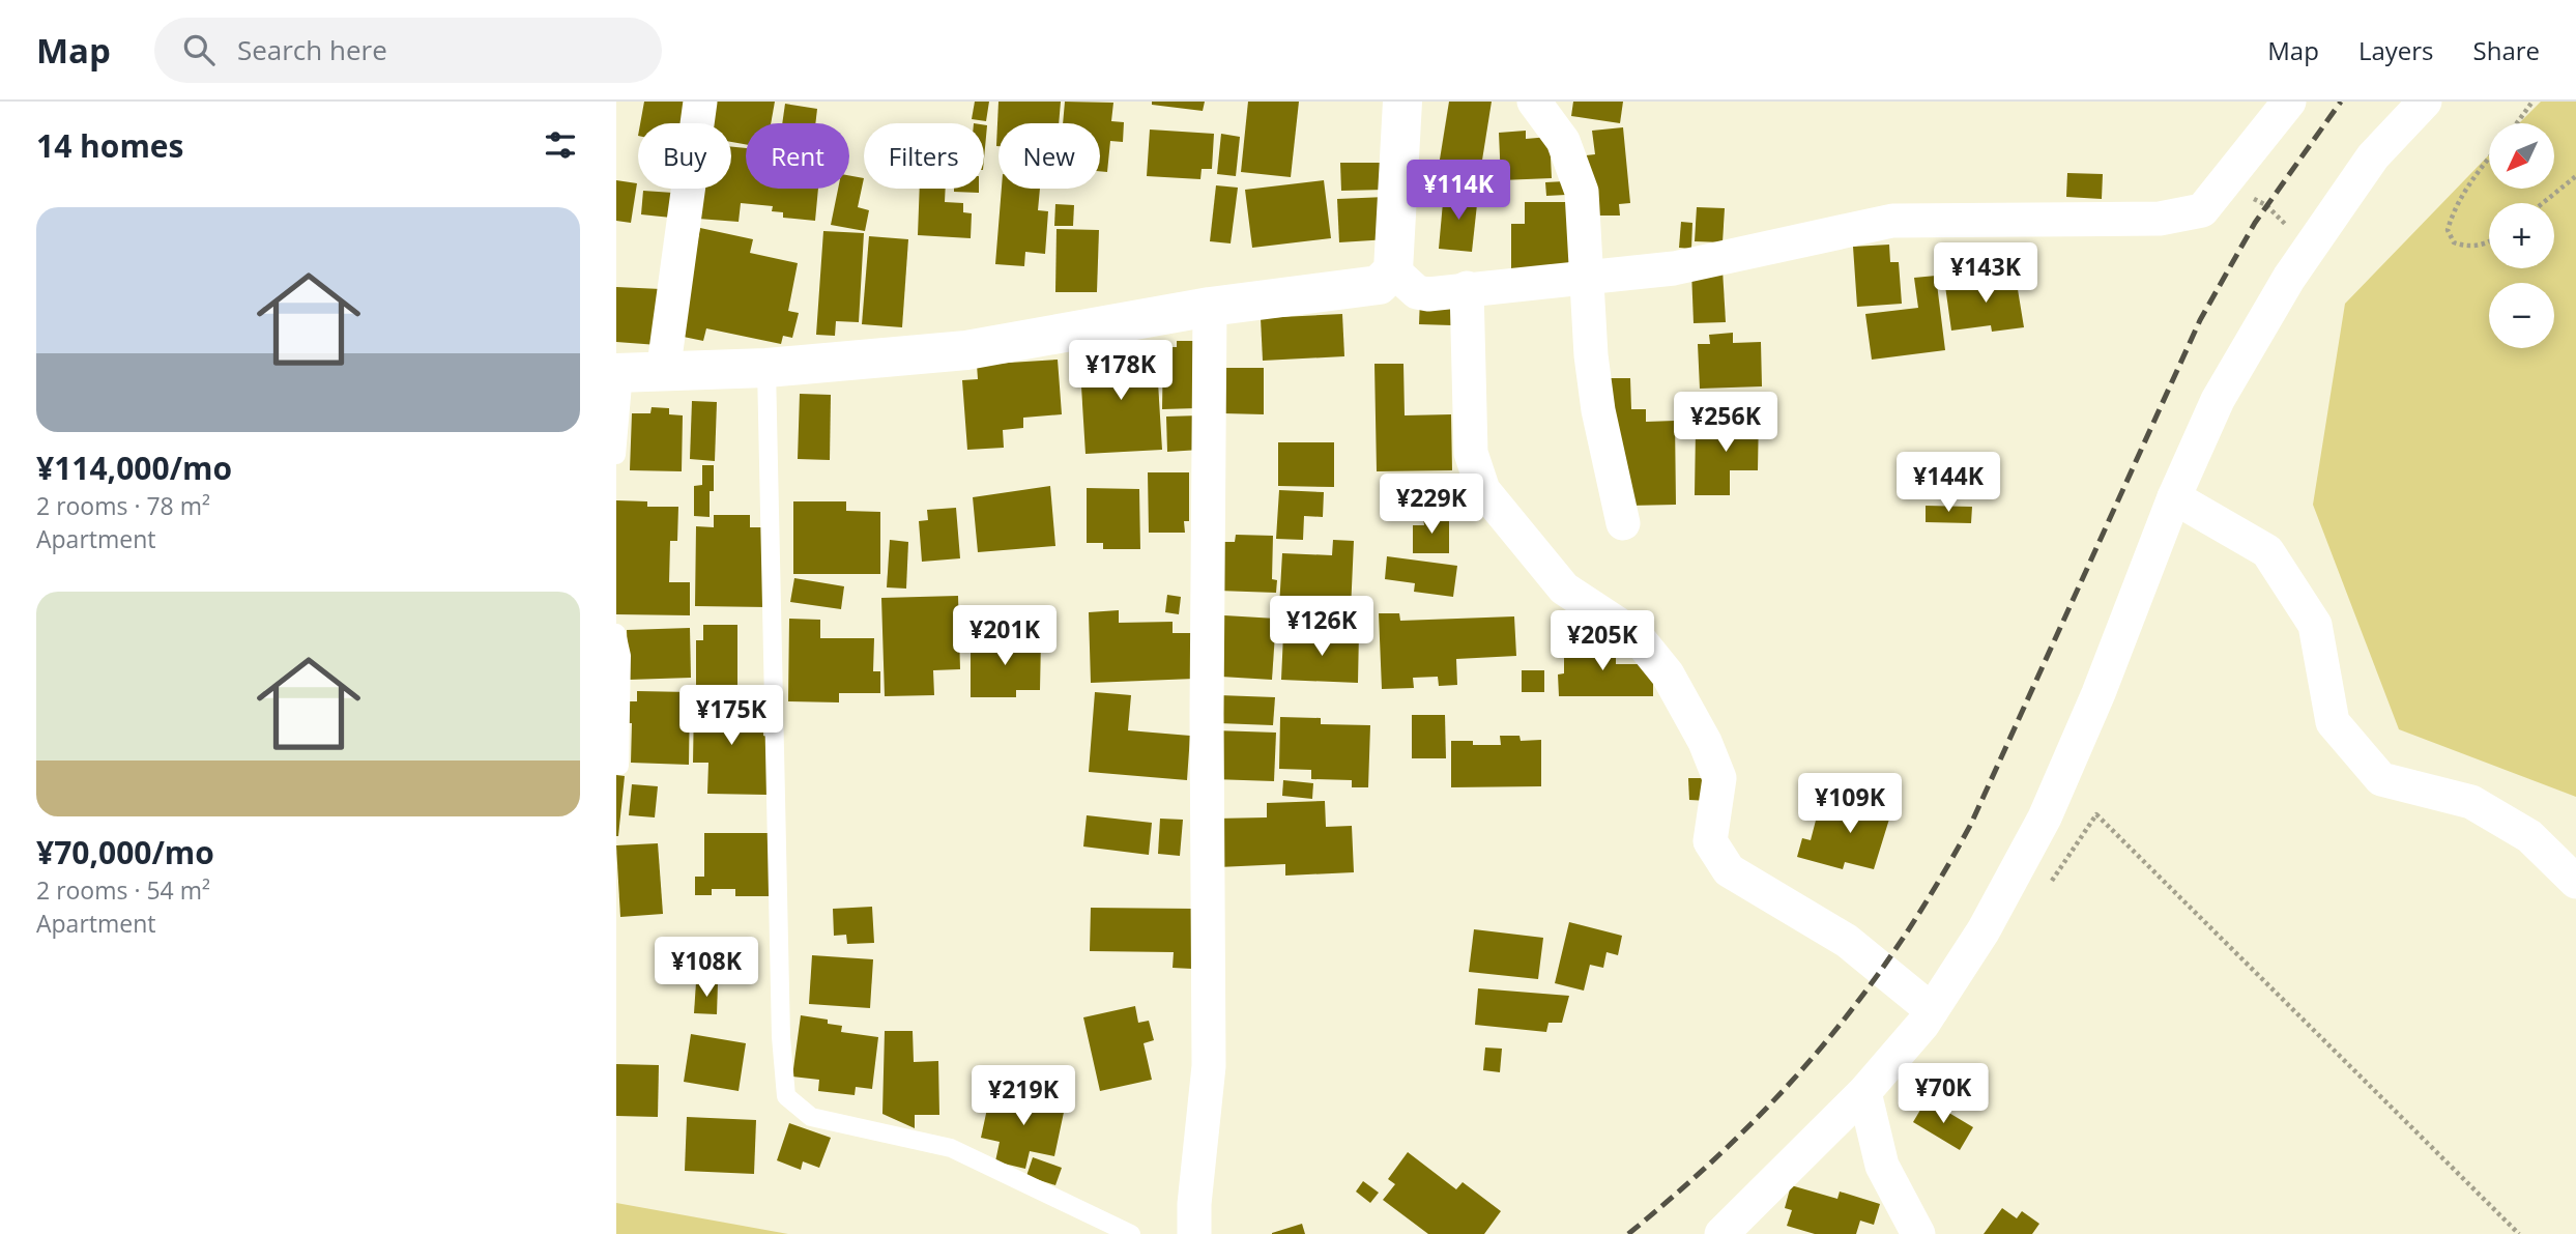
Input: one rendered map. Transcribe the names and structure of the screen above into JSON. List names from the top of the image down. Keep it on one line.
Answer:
{"north":"bottom left","page":{"header":"Map","search":"Search here","nav":["Map","Layers","Share"],"heading":"14 homes","map_buttons":["+","−"],"chip":["Buy","Rent","Filters","New"],"price":["¥114K","¥143K","¥178K","¥256K","¥144K","¥229K","¥126K","¥201K","¥205K","¥175K","¥109K","¥108K","¥70K","¥219K"],"list":[{"name":"¥114,000/mo","note":"2 rooms · 78 m² · Apartment"},{"name":"¥70,000/mo","note":"2 rooms · 54 m² · Apartment"}]}}
